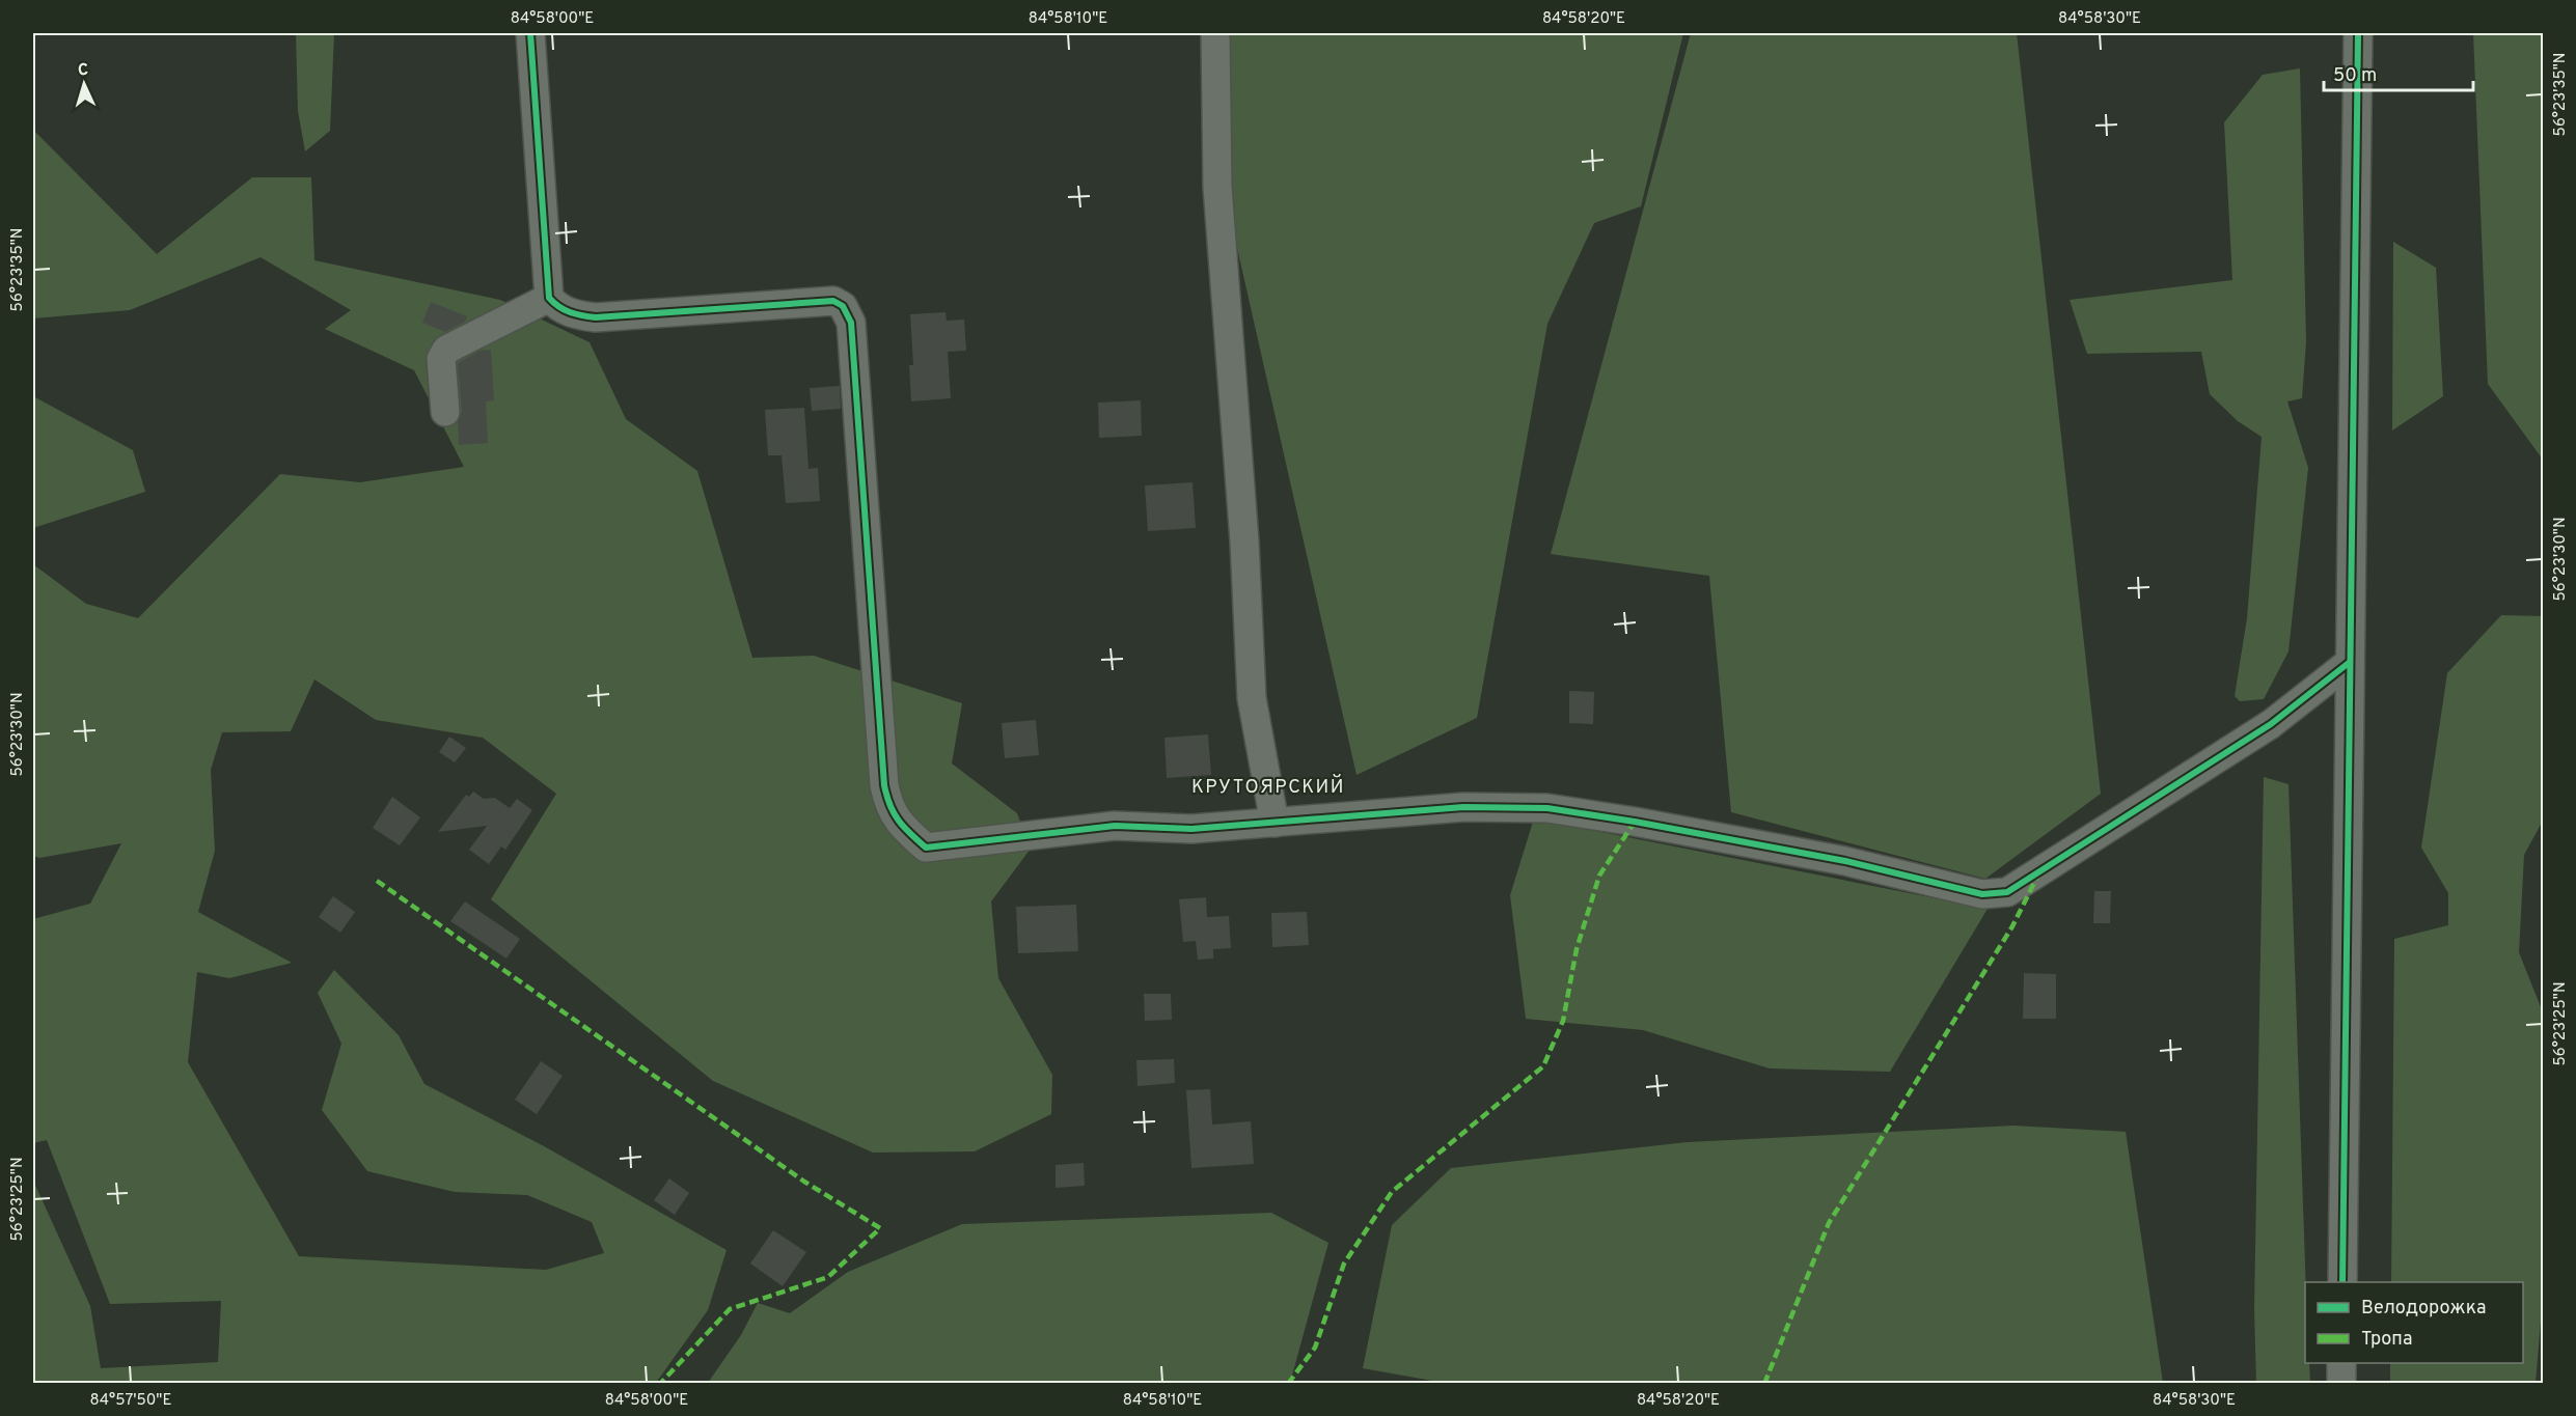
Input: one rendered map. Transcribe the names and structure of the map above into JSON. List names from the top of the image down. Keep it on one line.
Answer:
{"districts":["КРУТОЯРСКИЙ"],"legend":["Велодорожка","Тропа"],"scale_bar":"50 m","north":"top","coordinates":["84°58'00\"E","84°58'10\"E","84°58'20\"E","84°58'30\"E","56°23'35\"N","56°23'30\"N","56°23'25\"N","84°57'50\"E"]}
